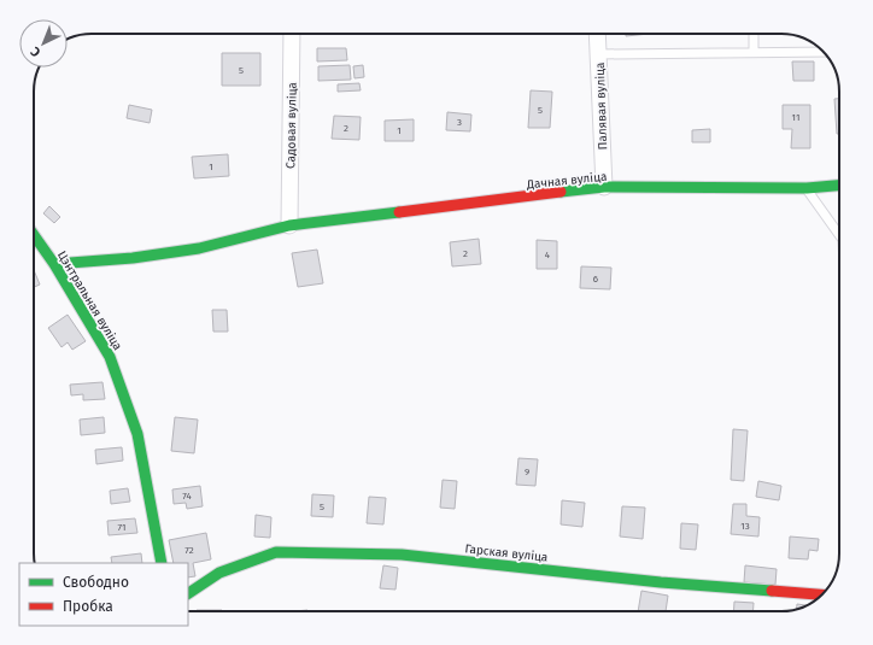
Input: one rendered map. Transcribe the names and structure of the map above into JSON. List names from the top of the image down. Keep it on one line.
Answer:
{"streets":{"street":["Палявая вуліца","Садовая вуліца","Дачная вуліца","Цэнтральная вуліца","Гарская вуліца"]},"crossings":[["Палявая вуліца","Дачная вуліца"],["Садовая вуліца","Дачная вуліца"],["Дачная вуліца","Цэнтральная вуліца"]],"house_numbers":["5","5","11","3","2","1","1","2","4","6","9","74","5","13","71","72"],"legend":["Свободно","Пробка"],"north":"bottom left"}
